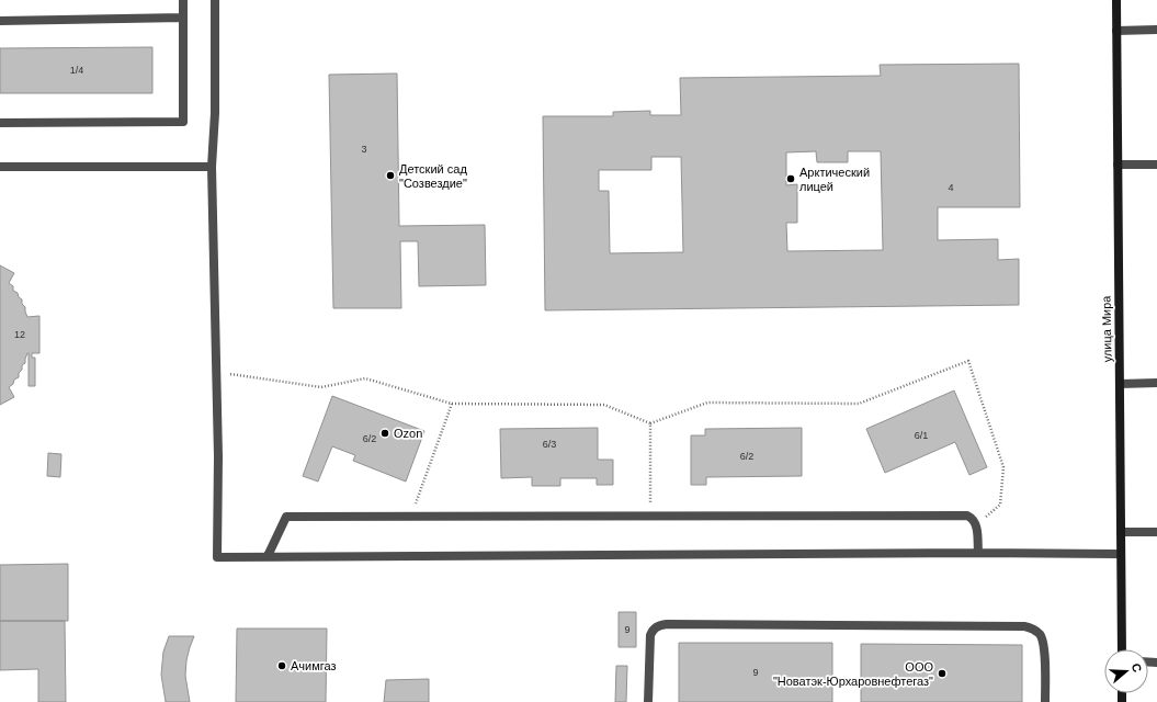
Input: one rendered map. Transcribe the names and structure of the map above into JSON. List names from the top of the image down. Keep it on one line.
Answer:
{"streets":{"main road":["улица Мира"]},"places":["Детский сад \"Созвездие\"","Арктический лицей","Ozon","Ачимгаз","ООО \"Новатэк-Юрхаровнефтегаз\""],"house_numbers":["1/4","3","4","12","6/1","6/2","6/3","6/2","9","9"],"north":"right"}
